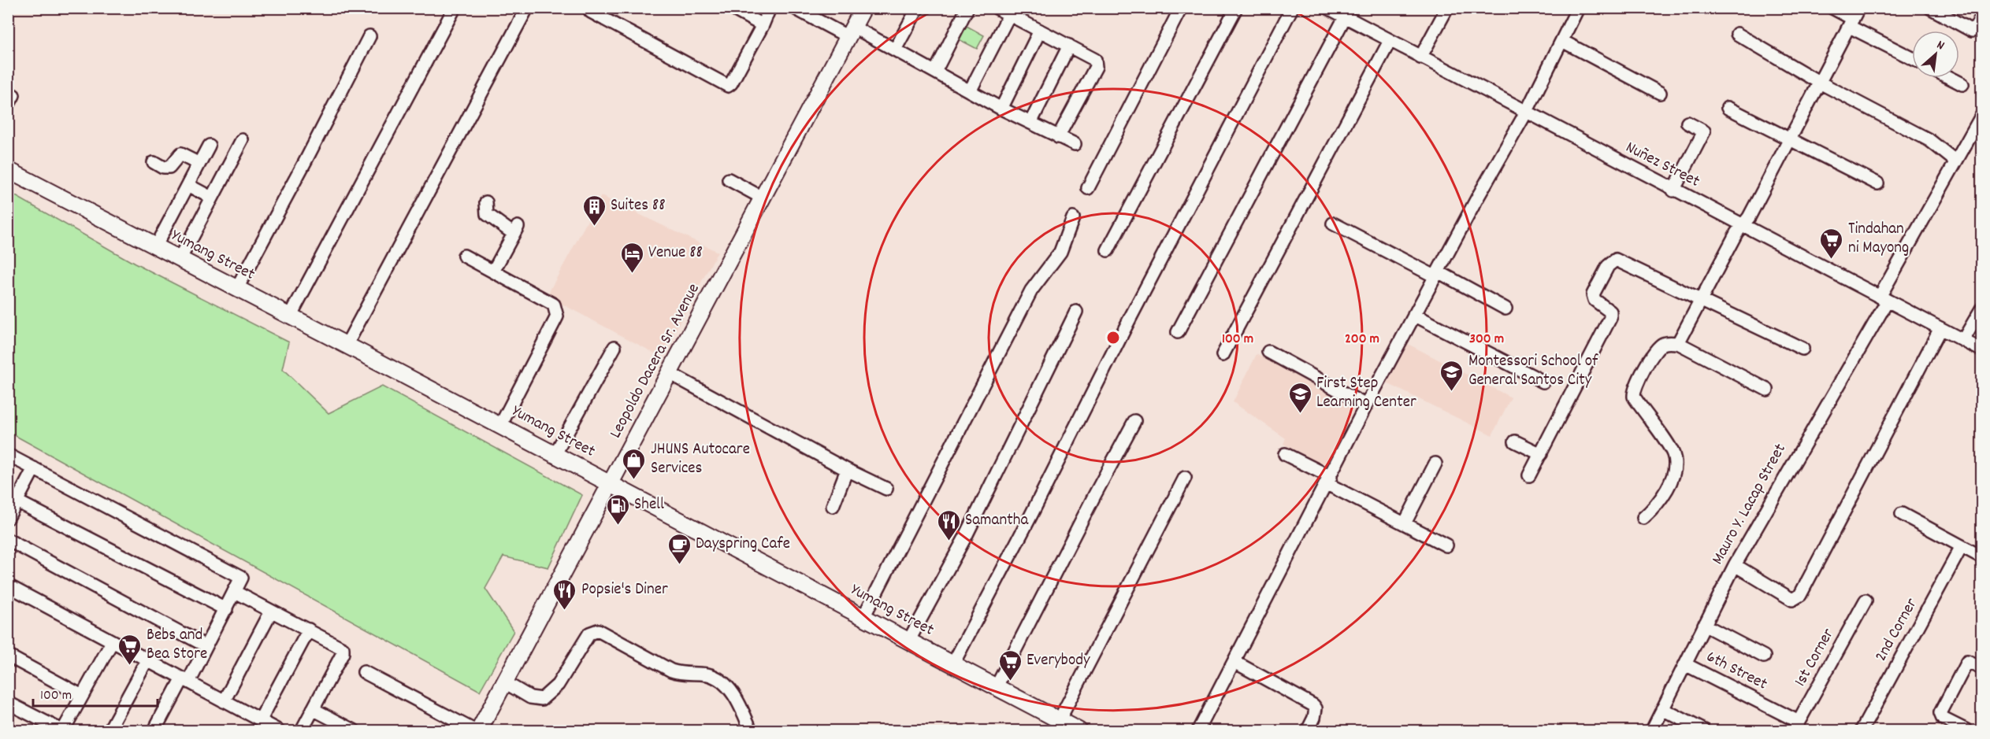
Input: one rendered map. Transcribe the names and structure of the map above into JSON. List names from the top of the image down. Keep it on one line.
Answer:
{"streets":{"main road":["Yumang Street","Leopoldo Dacera Sr. Avenue"],"street":["Nuñez Street","Mauro Y. Lacap Street","2nd Corner","1st Corner","6th Street"]},"crossings":[["Nuñez Street","Mauro Y. Lacap Street"],["Yumang Street","Leopoldo Dacera Sr. Avenue"],["Mauro Y. Lacap Street","6th Street"],["1st Corner","6th Street"]],"places":{"building":["Suites 88"],"supermarket":["Tindahan ni Mayong","Bebs and Bea Store","Everybody"],"hotel":["Venue 88"],"school or university":["Montessori School of General Santos City","First Step Learning Center"],"shop":["JHUNS Autocare Services"],"fuel station":["Shell"],"restaurant":["Samantha","Popsie's Diner"],"cafe":["Dayspring Cafe"]},"scale_bar":"100 m","north":"top right","rings":["100 m","200 m","300 m"]}
